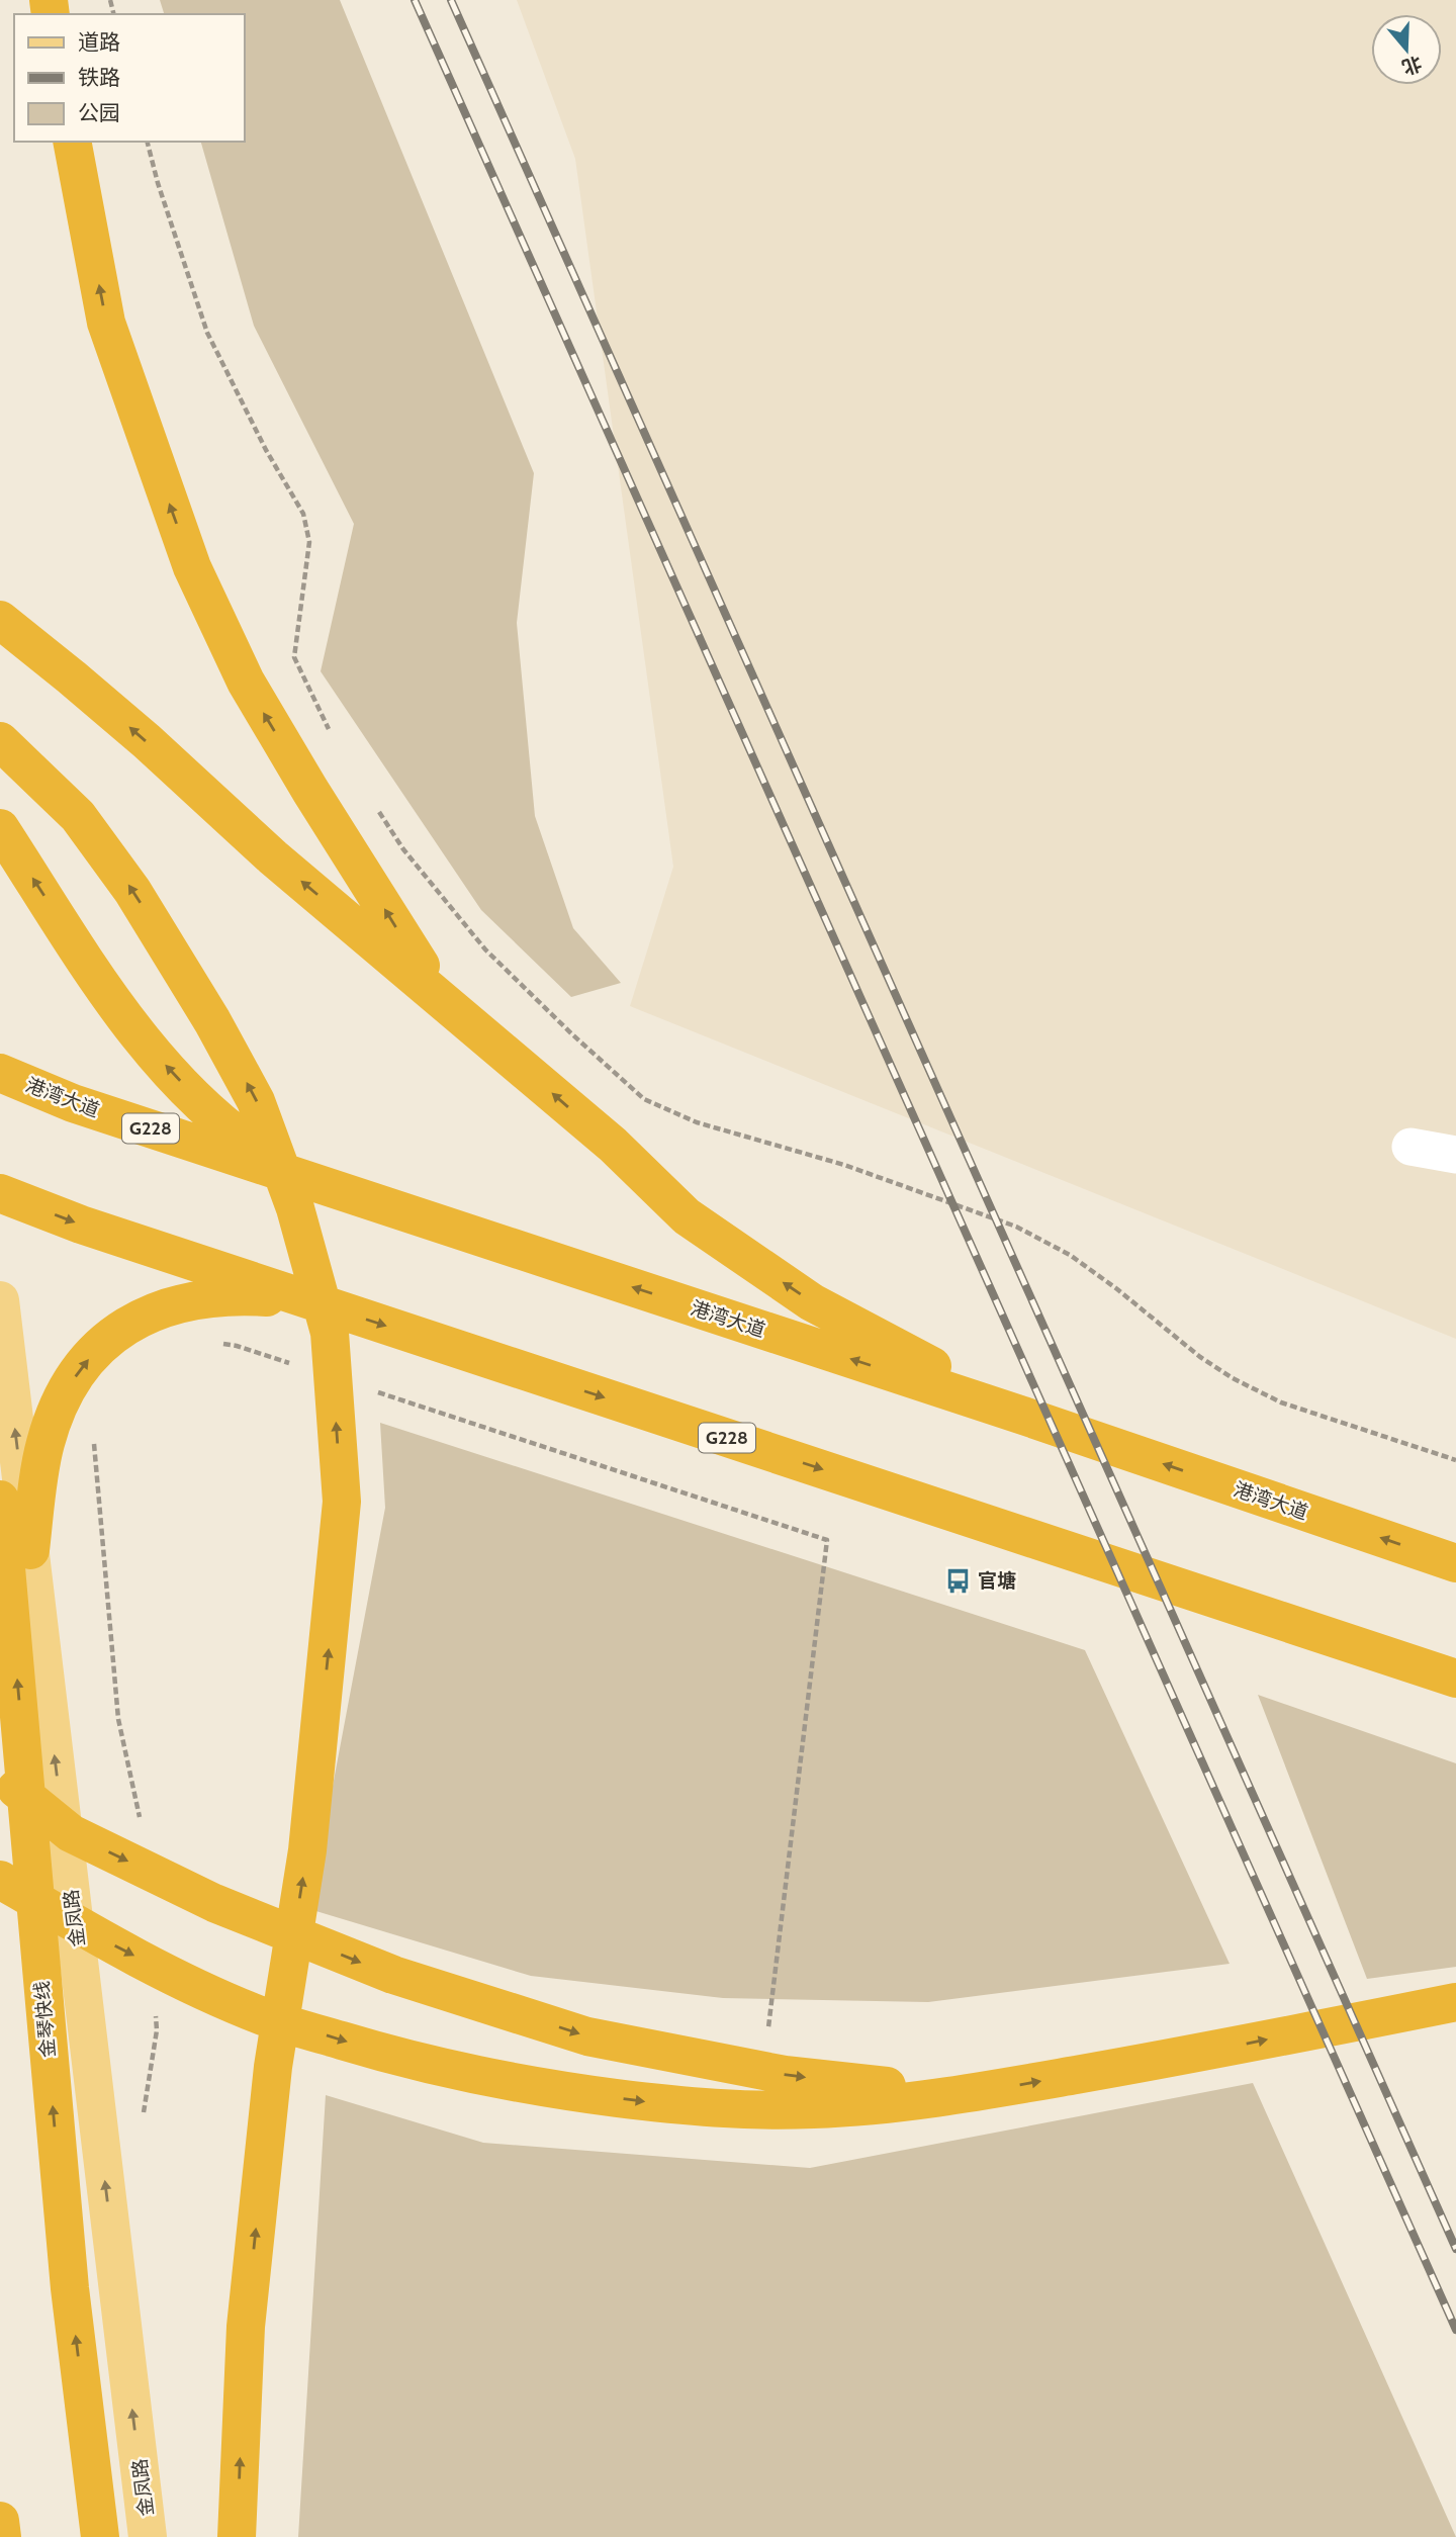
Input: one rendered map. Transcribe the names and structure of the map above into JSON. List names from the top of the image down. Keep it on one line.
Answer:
{"streets":{"highway":["港湾大道","G228","金琴快线"],"main road":["金凤路"]},"one_way":["金凤路"],"places":{"bus stop":["官塘"]},"legend":["道路","铁路","公园"],"north":"bottom"}
